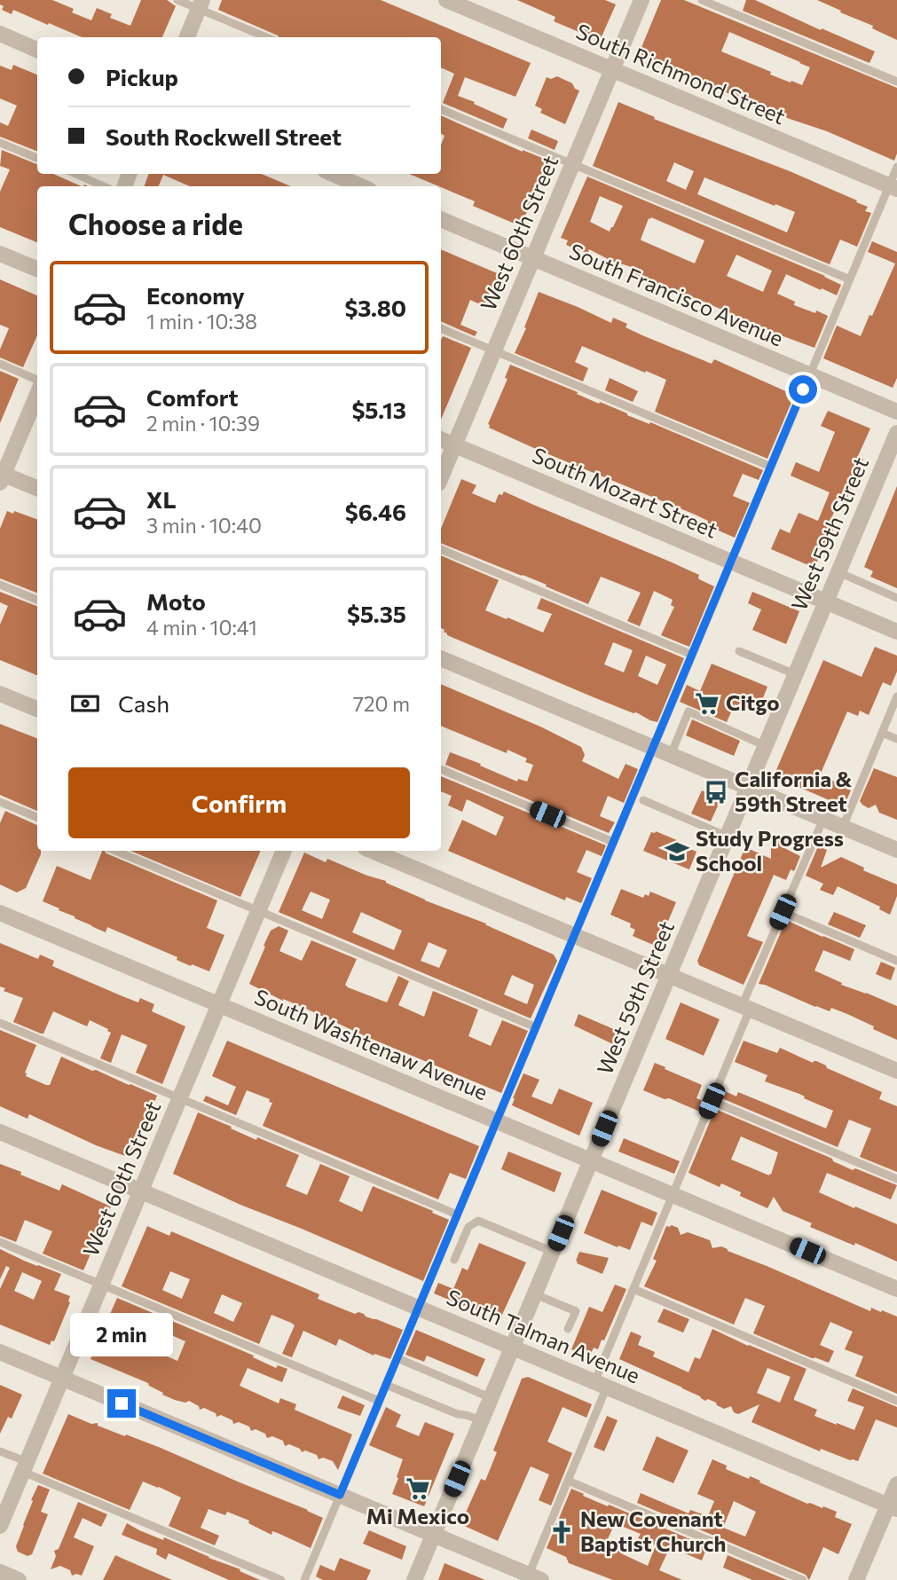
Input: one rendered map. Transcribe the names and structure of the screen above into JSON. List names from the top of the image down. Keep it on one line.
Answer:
{"streets":{"street":["South Richmond Street","West 60th Street","South Francisco Avenue","South Mozart Street","West 59th Street","South Washtenaw Avenue","South Talman Avenue"]},"crossings":[["South Richmond Street","West 60th Street"],["West 60th Street","South Francisco Avenue"],["West 60th Street","South Mozart Street"],["West 60th Street","South Washtenaw Avenue"],["West 60th Street","South Talman Avenue"],["South Mozart Street","West 59th Street"],["West 59th Street","South Washtenaw Avenue"],["West 59th Street","South Talman Avenue"]],"places":{"supermarket":["Citgo","Mi Mexico"],"bus stop":["California & 59th Street"],"school or university":["Study Progress School"],"church":["New Covenant Baptist Church"]},"page":{"banner":["Pickup","South Rockwell Street"],"heading":"Choose a ride","list":[{"name":"Economy","note":"1 min · 10:38","value":"$3.80"},{"name":"Comfort","note":"2 min · 10:39","value":"$5.13"},{"name":"XL","note":"3 min · 10:40","value":"$6.46"},{"name":"Moto","note":"4 min · 10:41","value":"$5.35"}],"pay":["Cash","720 m"],"buttons":"Confirm","bubble":"2 min"}}
